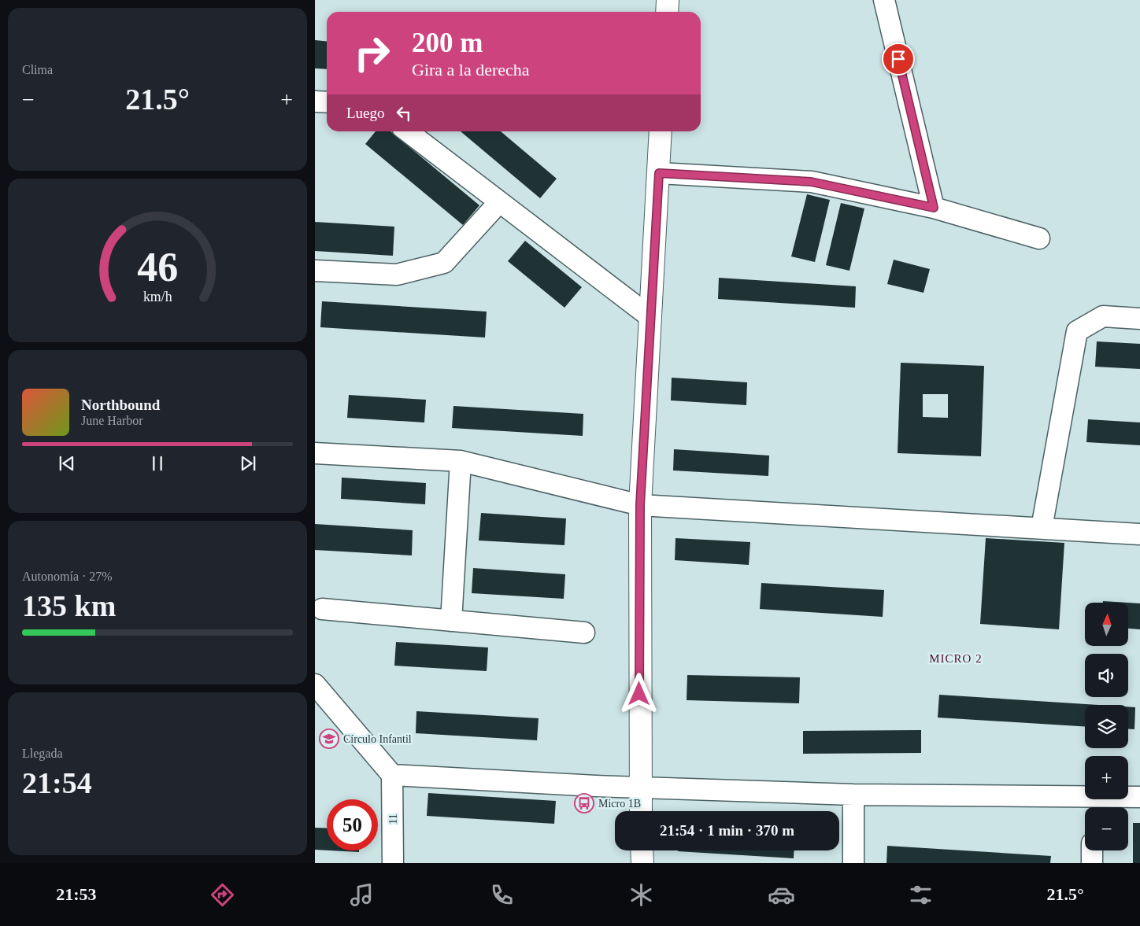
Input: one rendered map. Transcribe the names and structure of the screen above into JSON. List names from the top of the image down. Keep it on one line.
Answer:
{"streets":{"street":["11"]},"districts":["MICRO 2"],"places":{"school or university":["Círculo Infantil"],"bus stop":["Micro 1B"]},"north":"top","page":{"tile":["Clima",["Autonomía · 27%","135 km"],["Llegada","21:54"]],"turn":["200 m","Gira a la derecha"],"heat":["−","21.5°","+"],"then":"Luego","song":["Northbound","June Harbor"],"map_buttons":["+","−"],"limit":"50","trip":"21:54 · 1 min · 370 m","tabs":["21:53","21.5°"],"gauge":["46","km/h"]}}
